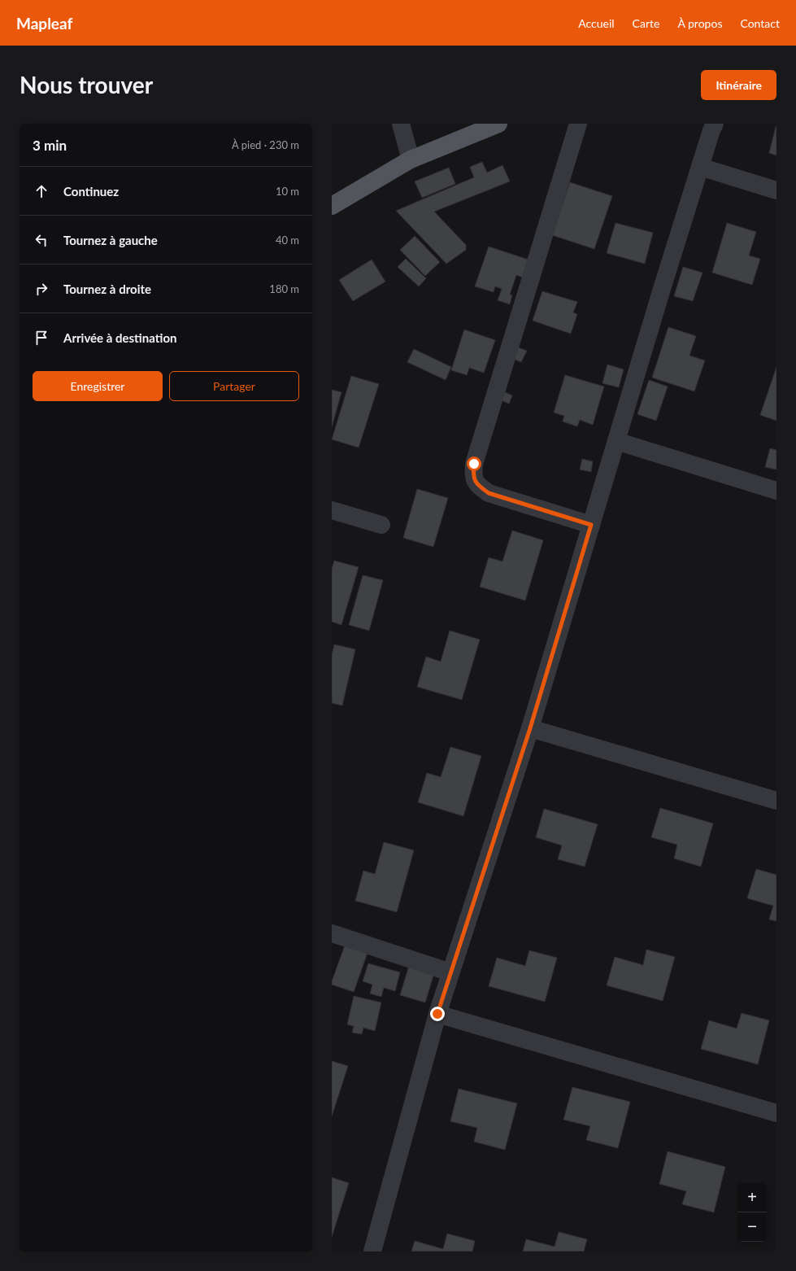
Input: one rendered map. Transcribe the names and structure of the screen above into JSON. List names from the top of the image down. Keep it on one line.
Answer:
{"page":{"header":"Mapleaf","nav":["Accueil","Carte","À propos","Contact"],"buttons":["Itinéraire",["Enregistrer","Partager"]],"title":"Nous trouver","heading":["3 min","À pied · 230 m"],"list":[["Continuez","10 m"],["Tournez à gauche","40 m"],["Tournez à droite","180 m"],"Arrivée à destination"],"map_buttons":["+","−"]}}
